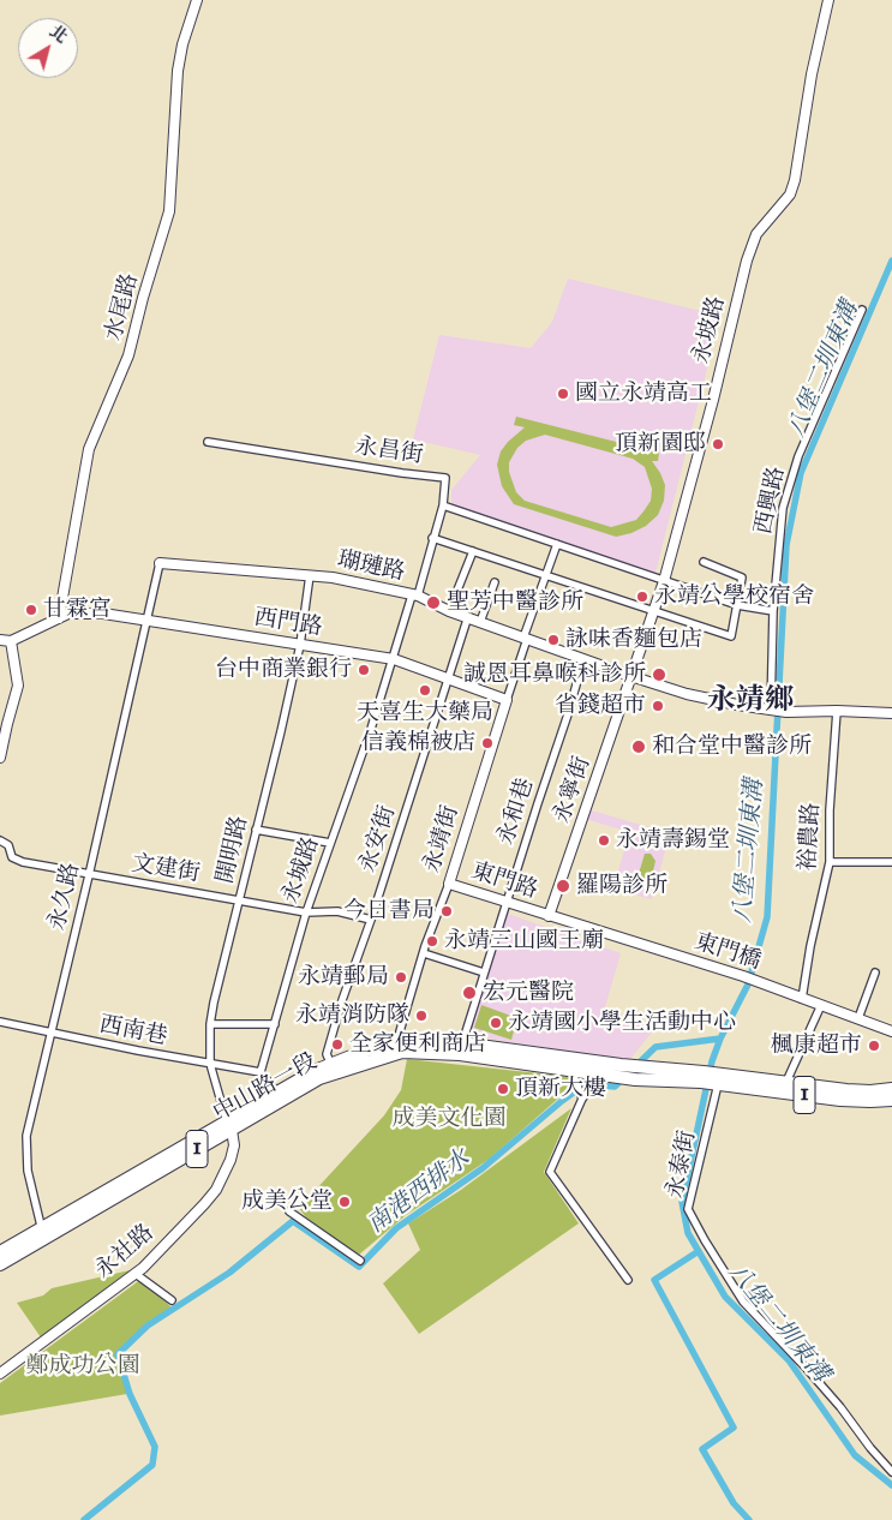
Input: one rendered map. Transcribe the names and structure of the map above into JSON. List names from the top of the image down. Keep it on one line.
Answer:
{"streets":{"main road":["中山路一段","1"],"street":["水尾路","永坡路","永昌街","西興路","瑚璉路","西門路","永寧街","永和巷","裕農路","永安街","永靖街","開明路","文建街","永城路","東門路","永久路","東門橋","西南巷","永泰街","永社路"]},"crossings":[["水尾路","西門路"],["永坡路","瑚璉路"],["永坡路","永寧街"],["永昌街","瑚璉路"],["永昌街","永城路"],["西興路","瑚璉路"],["瑚璉路","永寧街"],["瑚璉路","永和巷"],["瑚璉路","裕農路"],["瑚璉路","永安街"],["瑚璉路","永靖街"],["瑚璉路","開明路"],["瑚璉路","永城路"],["瑚璉路","永久路"],["西門路","永安街"],["西門路","永靖街"],["西門路","開明路"],["西門路","永城路"],["西門路","永久路"],["永寧街","東門路"],["永寧街","東門橋"],["永和巷","東門路"],["永和巷","1"],["裕農路","東門橋"],["永安街","文建街"],["永安街","中山路一段"],["永靖街","東門路"],["永靖街","中山路一段"],["永靖街","1"],["開明路","文建街"],["開明路","西南巷"],["開明路","中山路一段"],["開明路","永社路"],["文建街","永城路"],["文建街","永久路"],["永城路","西南巷"],["東門路","東門橋"],["永久路","西南巷"],["永久路","中山路一段"],["中山路一段","1"],["中山路一段","永社路"],["1","永泰街"]],"districts":["永靖鄉"],"water":["八堡二圳東溝","南港西排水"],"parks":["成美文化園","鄭成功公園"],"places":["國立永靖高工","頂新園邸","永靖公學校宿舍","聖芳中醫診所","甘霖宮","詠味香麵包店","台中商業銀行","誠恩耳鼻喉科診所","天喜生大藥局","省錢超市","信義棉被店","和合堂中醫診所","永靖壽錫堂","羅陽診所","今日書局","永靖三山國王廟","永靖郵局","宏元醫院","永靖消防隊","永靖國小學生活動中心","全家便利商店","楓康超市","頂新大樓","成美公堂"],"north":"top right"}
